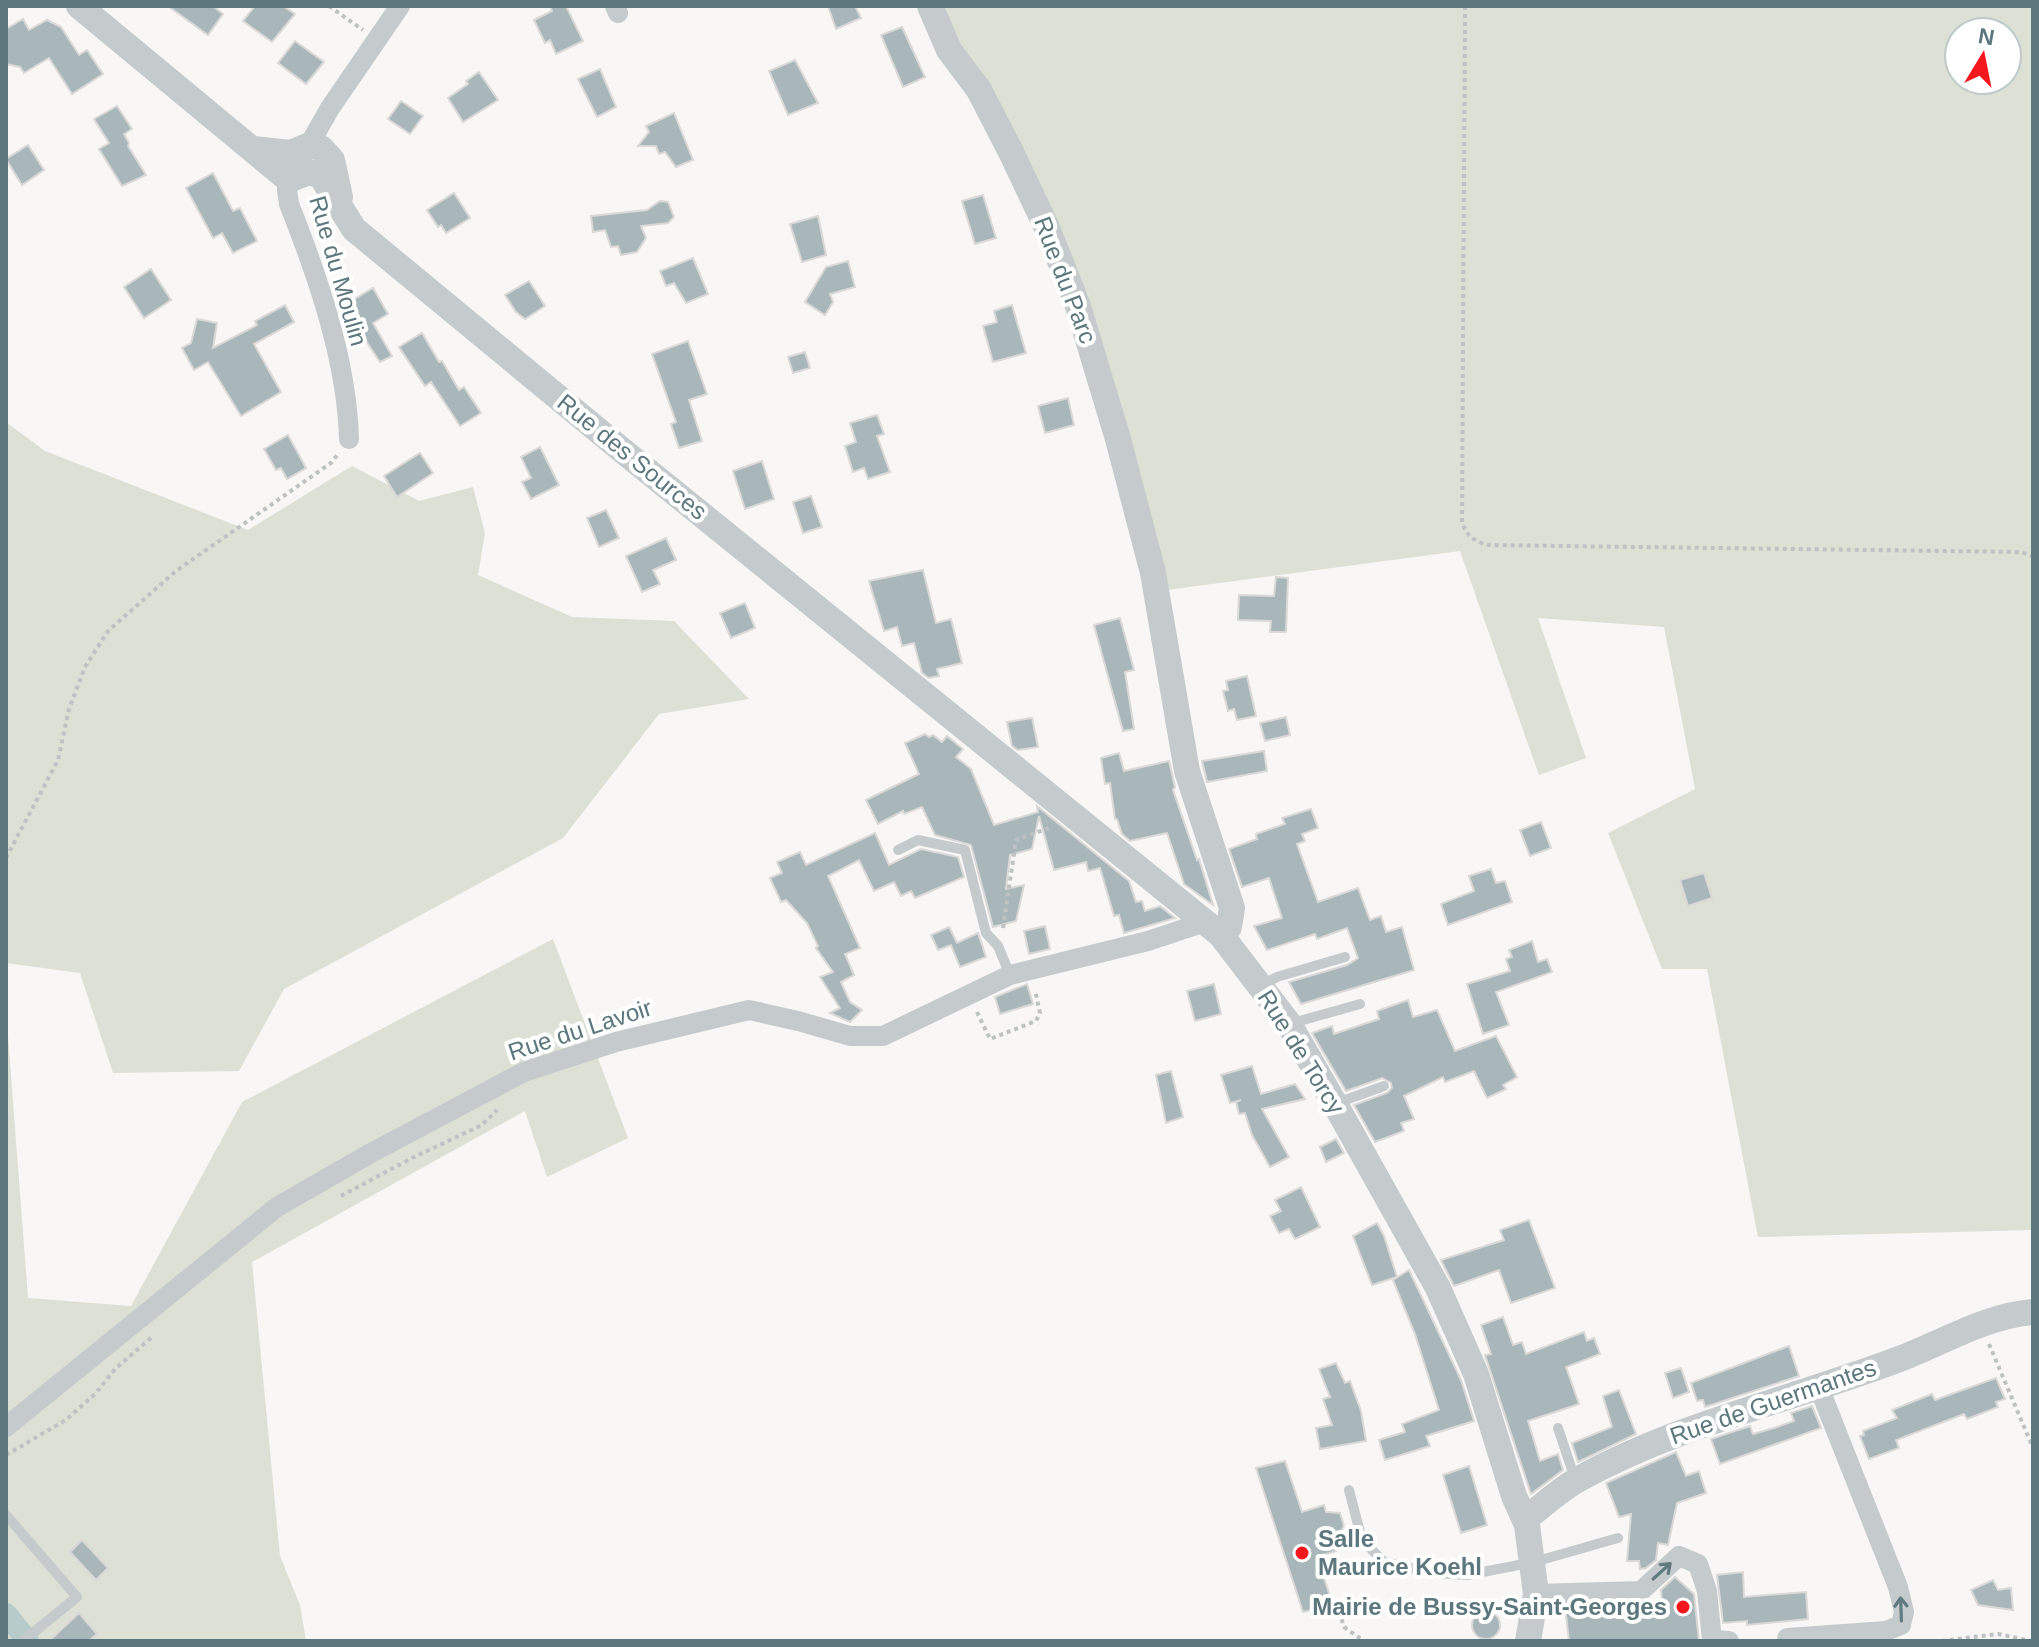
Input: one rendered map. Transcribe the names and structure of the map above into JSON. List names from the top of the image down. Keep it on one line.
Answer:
{"streets":{"street":["Rue du Moulin","Rue du Parc","Rue des Sources","Rue du Lavoir","Rue de Torcy","Rue de Guermantes"]},"crossings":[["Rue du Moulin","Rue des Sources"],["Rue du Parc","Rue du Lavoir"],["Rue du Parc","Rue de Torcy"],["Rue des Sources","Rue de Torcy"],["Rue du Lavoir","Rue de Torcy"],["Rue de Torcy","Rue de Guermantes"]],"places":["Salle Maurice Koehl","Mairie de Bussy-Saint-Georges"],"north":"top"}
